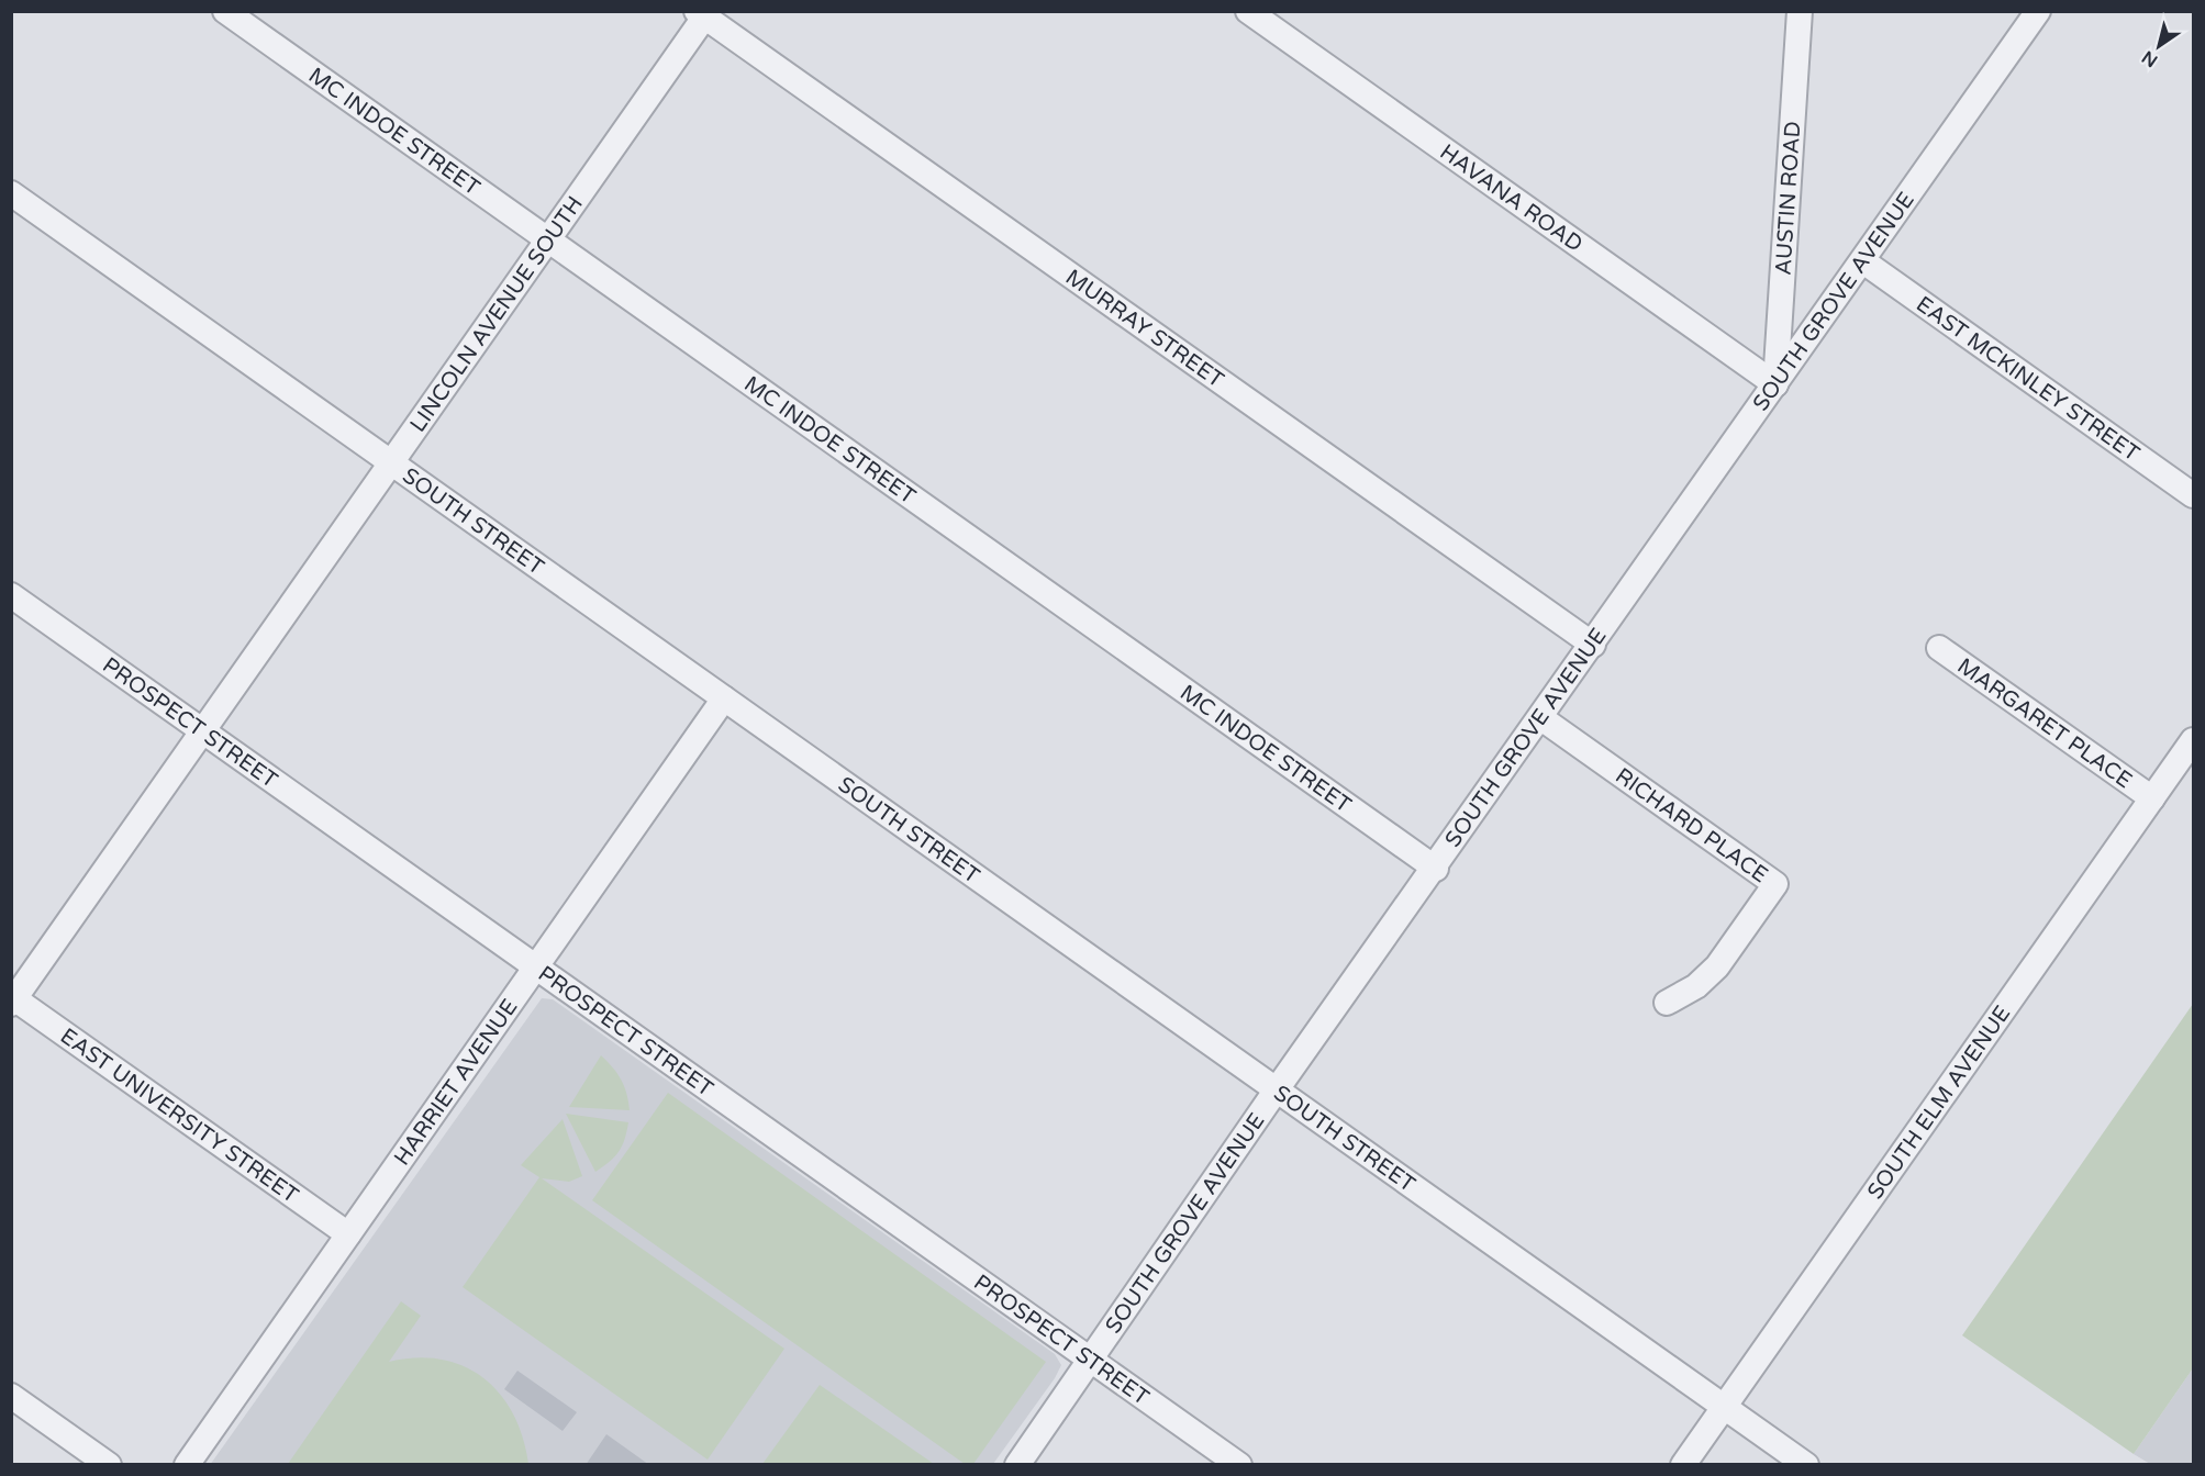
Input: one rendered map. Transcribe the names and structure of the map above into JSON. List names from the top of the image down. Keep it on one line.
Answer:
{"streets":{"street":["MC INDOE STREET","HAVANA ROAD","AUSTIN ROAD","SOUTH GROVE AVENUE","LINCOLN AVENUE SOUTH","MURRAY STREET","EAST MCKINLEY STREET","SOUTH STREET","PROSPECT STREET","MARGARET PLACE","RICHARD PLACE","HARRIET AVENUE","SOUTH ELM AVENUE","EAST UNIVERSITY STREET"]},"crossings":[["MC INDOE STREET","SOUTH GROVE AVENUE"],["MC INDOE STREET","LINCOLN AVENUE SOUTH"],["HAVANA ROAD","AUSTIN ROAD"],["HAVANA ROAD","SOUTH GROVE AVENUE"],["AUSTIN ROAD","SOUTH GROVE AVENUE"],["SOUTH GROVE AVENUE","MURRAY STREET"],["SOUTH GROVE AVENUE","EAST MCKINLEY STREET"],["SOUTH GROVE AVENUE","SOUTH STREET"],["SOUTH GROVE AVENUE","PROSPECT STREET"],["SOUTH GROVE AVENUE","RICHARD PLACE"],["LINCOLN AVENUE SOUTH","MURRAY STREET"],["LINCOLN AVENUE SOUTH","SOUTH STREET"],["LINCOLN AVENUE SOUTH","PROSPECT STREET"],["LINCOLN AVENUE SOUTH","EAST UNIVERSITY STREET"],["SOUTH STREET","HARRIET AVENUE"],["SOUTH STREET","SOUTH ELM AVENUE"],["PROSPECT STREET","HARRIET AVENUE"],["MARGARET PLACE","SOUTH ELM AVENUE"],["HARRIET AVENUE","EAST UNIVERSITY STREET"]],"north":"bottom left"}
